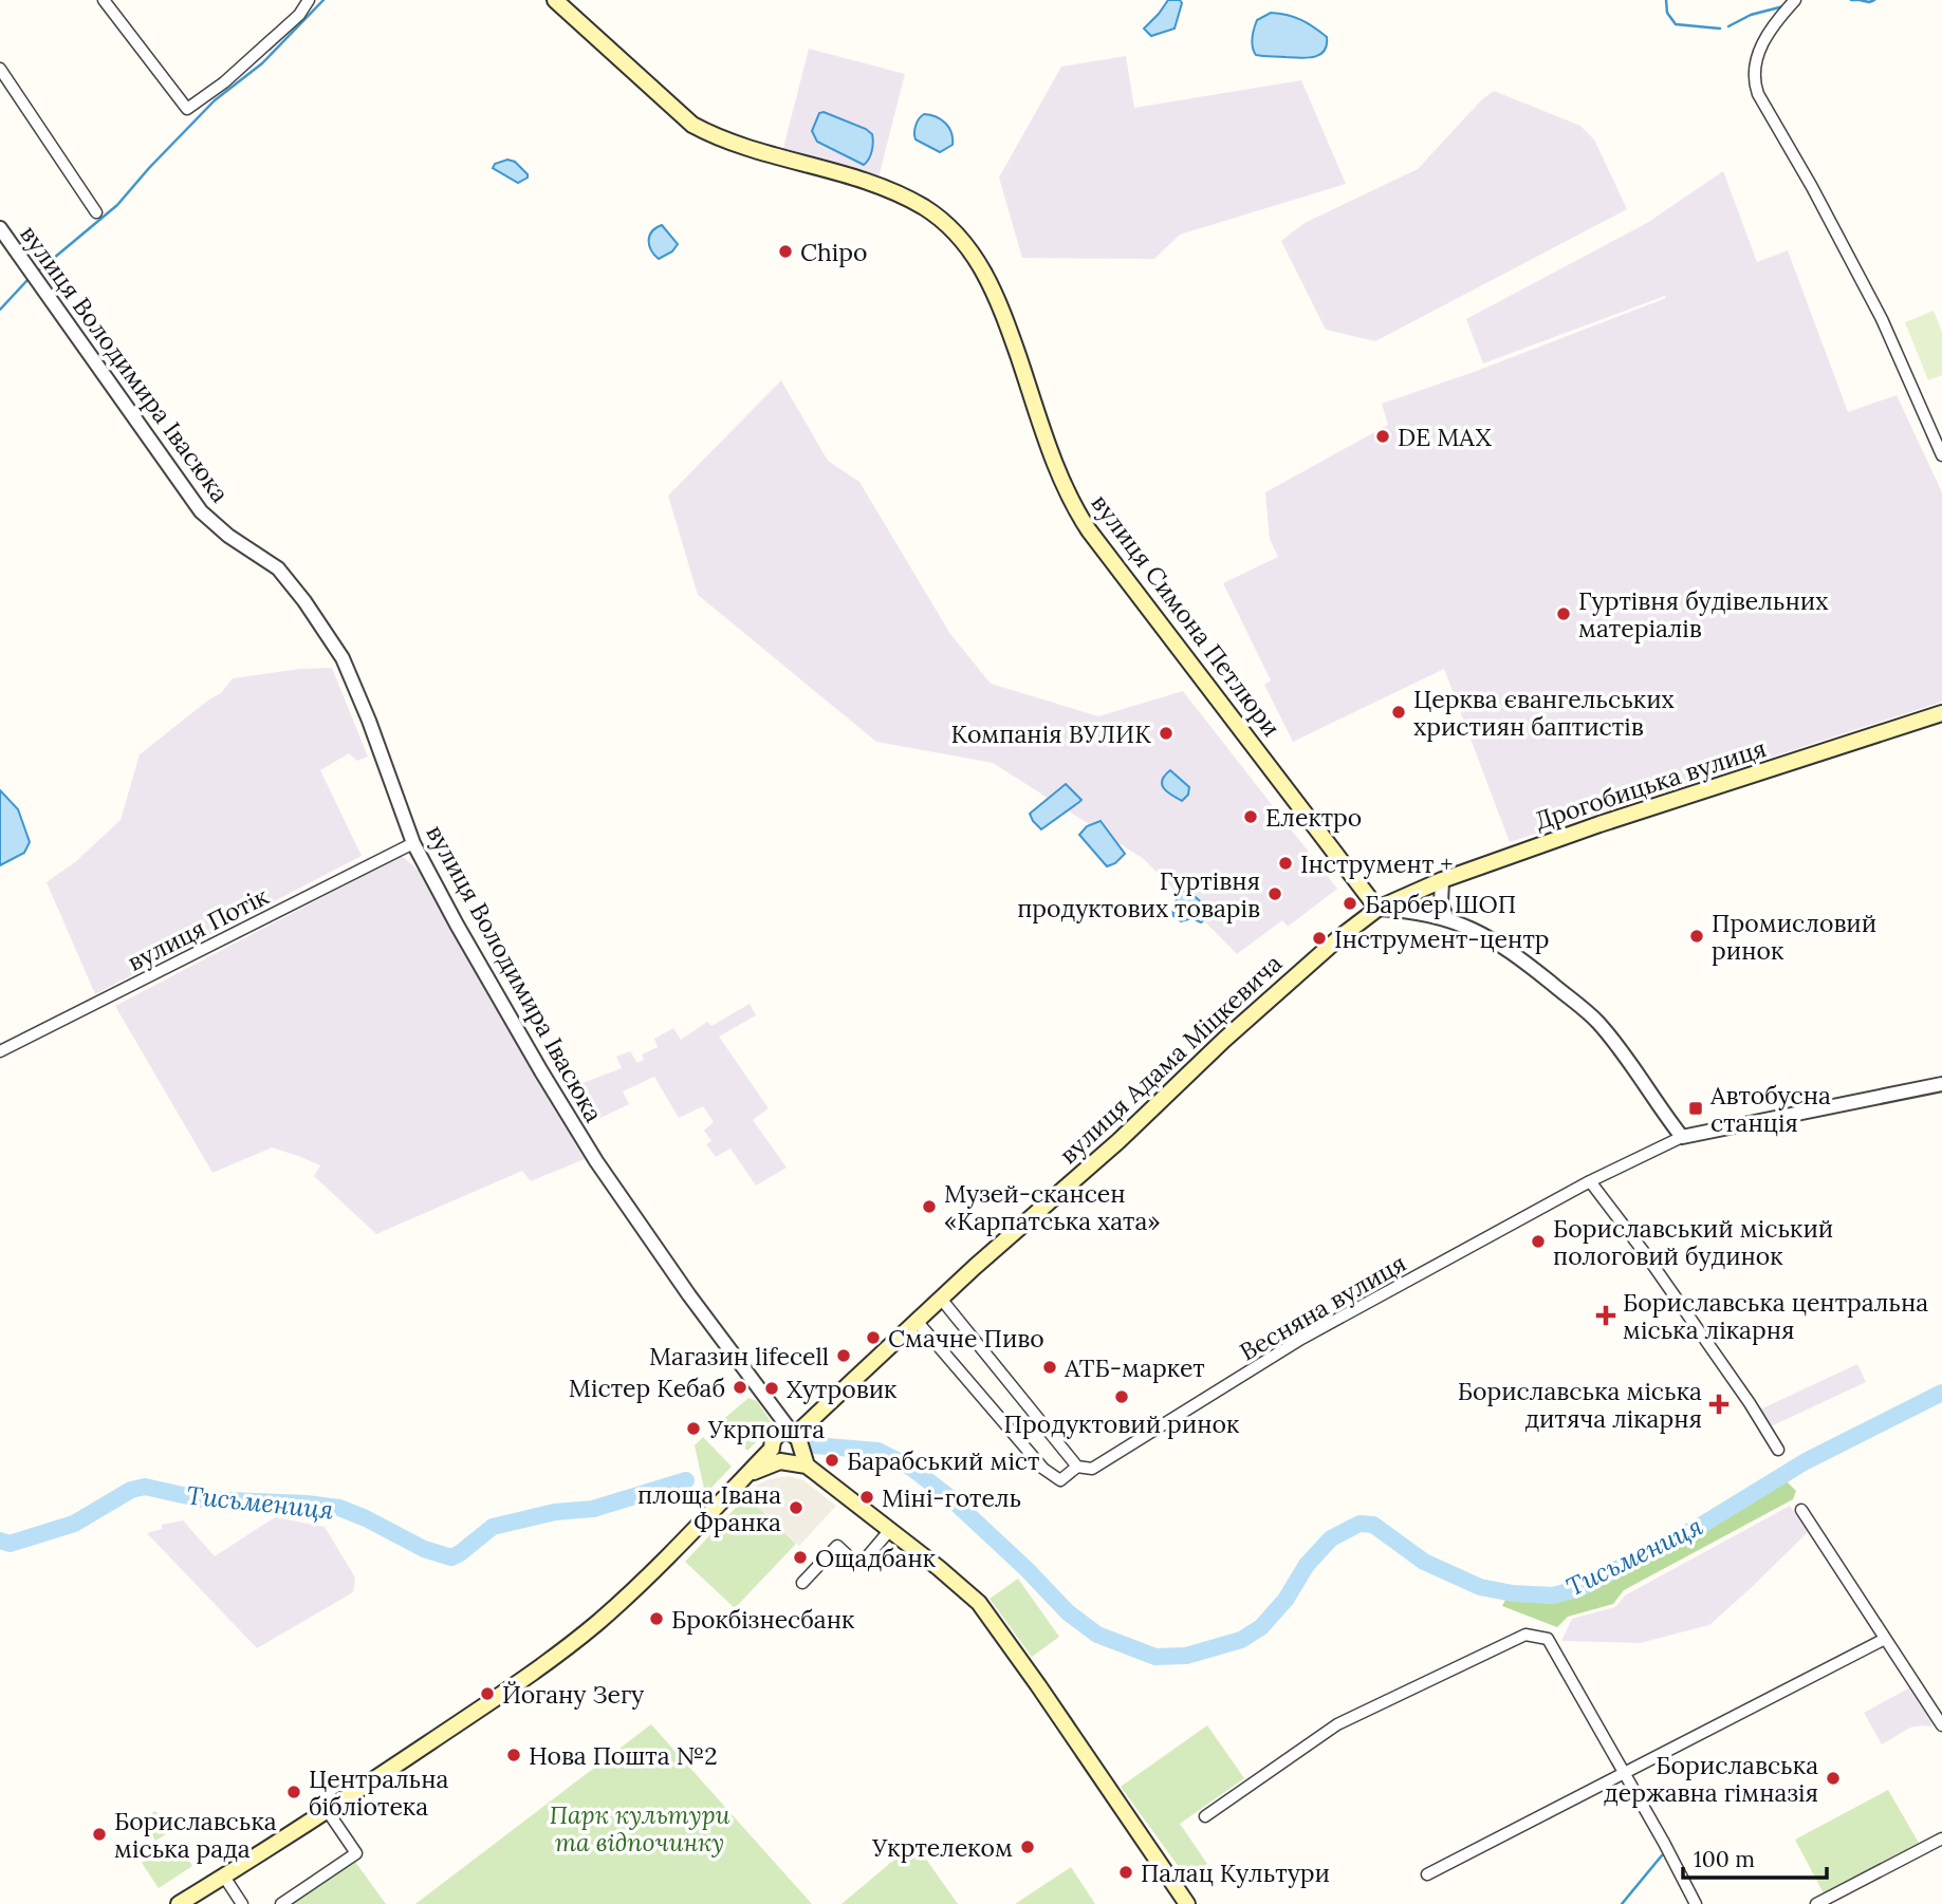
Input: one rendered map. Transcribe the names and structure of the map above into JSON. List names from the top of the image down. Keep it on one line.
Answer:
{"streets":{"main road":["вулиця Симона Петлюри","Дрогобицька вулиця","вулиця Адама Міцкевича"],"street":["вулиця Володимира Івасюка","вулиця Потік","Весняна вулиця"]},"crossings":[["вулиця Володимира Івасюка","вулиця Потік"],["вулиця Володимира Івасюка","вулиця Адама Міцкевича"],["вулиця Симона Петлюри","Дрогобицька вулиця"],["вулиця Симона Петлюри","вулиця Адама Міцкевича"],["Дрогобицька вулиця","вулиця Адама Міцкевича"],["вулиця Адама Міцкевича","Весняна вулиця"]],"water":["Тисьмениця"],"parks":["Парк культури та відпочинку"],"places":{"other":["Chipo","DE MAX","Гуртівня будівельних матеріалів","Церква євангельських християн баптистів","Компанія ВУЛИК","Електро","Інструмент +","Гуртівня продуктових товарів","Барбер ШОП","Промисловий ринок","Інструмент-центр","Музей-скансен «Карпатська хата»","Бориславський міський пологовий будинок","Смачне Пиво","Магазин lifecell","АТБ-маркет","Містер Кебаб","Хутровик","Продуктовий ринок","Укрпошта","Барабський міст","Міні-готель","площа Івана Франка","Ощадбанк","Брокбізнесбанк","Йогану Зегу","Нова Пошта №2","Бориславська державна гімназія","Центральна бібліотека","Бориславська міська рада","Укртелеком","Палац Культури"],"transit":["Автобусна станція"],"health":["Бориславська центральна міська лікарня","Бориславська міська дитяча лікарня"]},"scale_bar":"100 m"}
